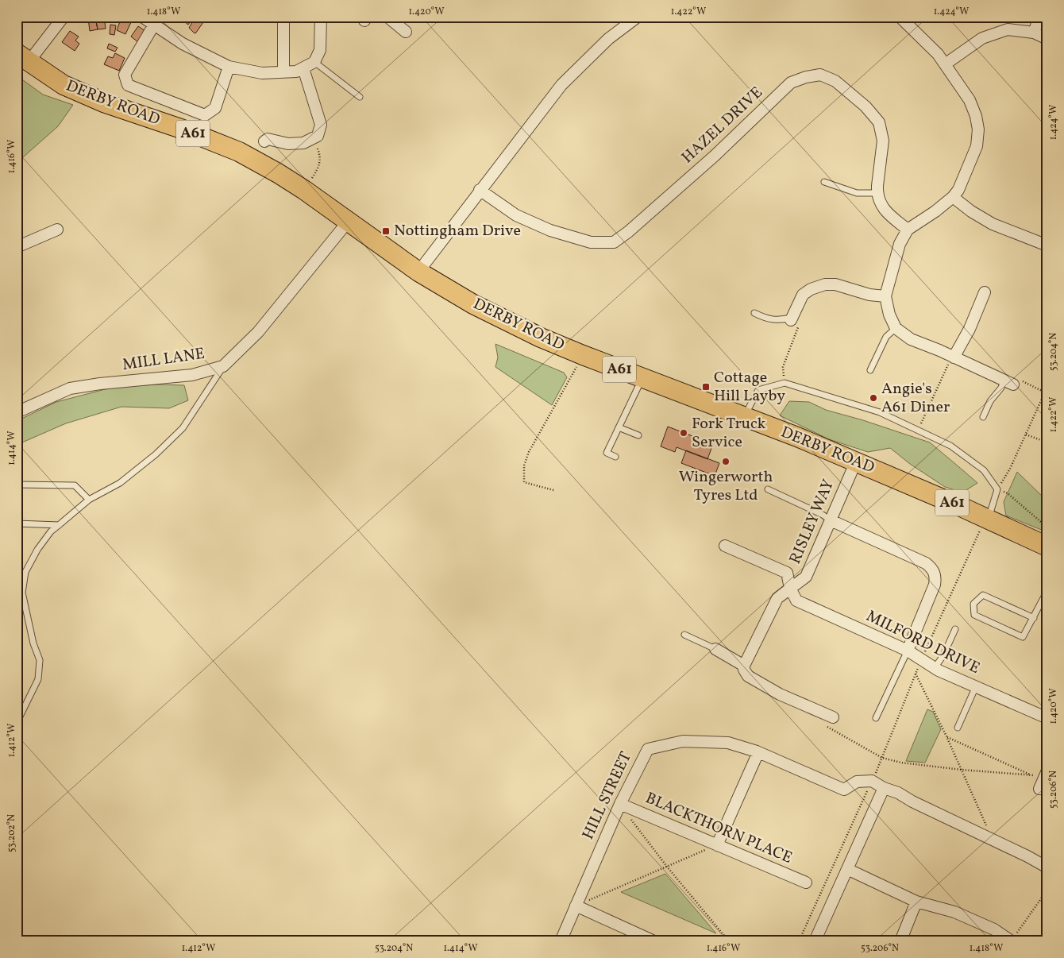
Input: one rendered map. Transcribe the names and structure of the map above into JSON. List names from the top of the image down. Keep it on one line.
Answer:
{"streets":{"highway":["DERBY ROAD","A61"],"street":["HAZEL DRIVE","MILL LANE","RISLEY WAY","MILFORD DRIVE","HILL STREET","BLACKTHORN PLACE"]},"crossings":[["DERBY ROAD","MILL LANE"],["DERBY ROAD","RISLEY WAY"],["RISLEY WAY","MILFORD DRIVE"],["HILL STREET","BLACKTHORN PLACE"]],"places":{"transit":["Nottingham Drive","Cottage Hill Layby"],"other":["Angie's A61 Diner","Fork Truck Service","Wingerworth Tyres Ltd"]},"coordinates":["1.418°W","1.420°W","1.422°W","1.424°W","1.416°W","53.204°N","1.414°W","1.412°W","53.206°N","53.202°N"]}
